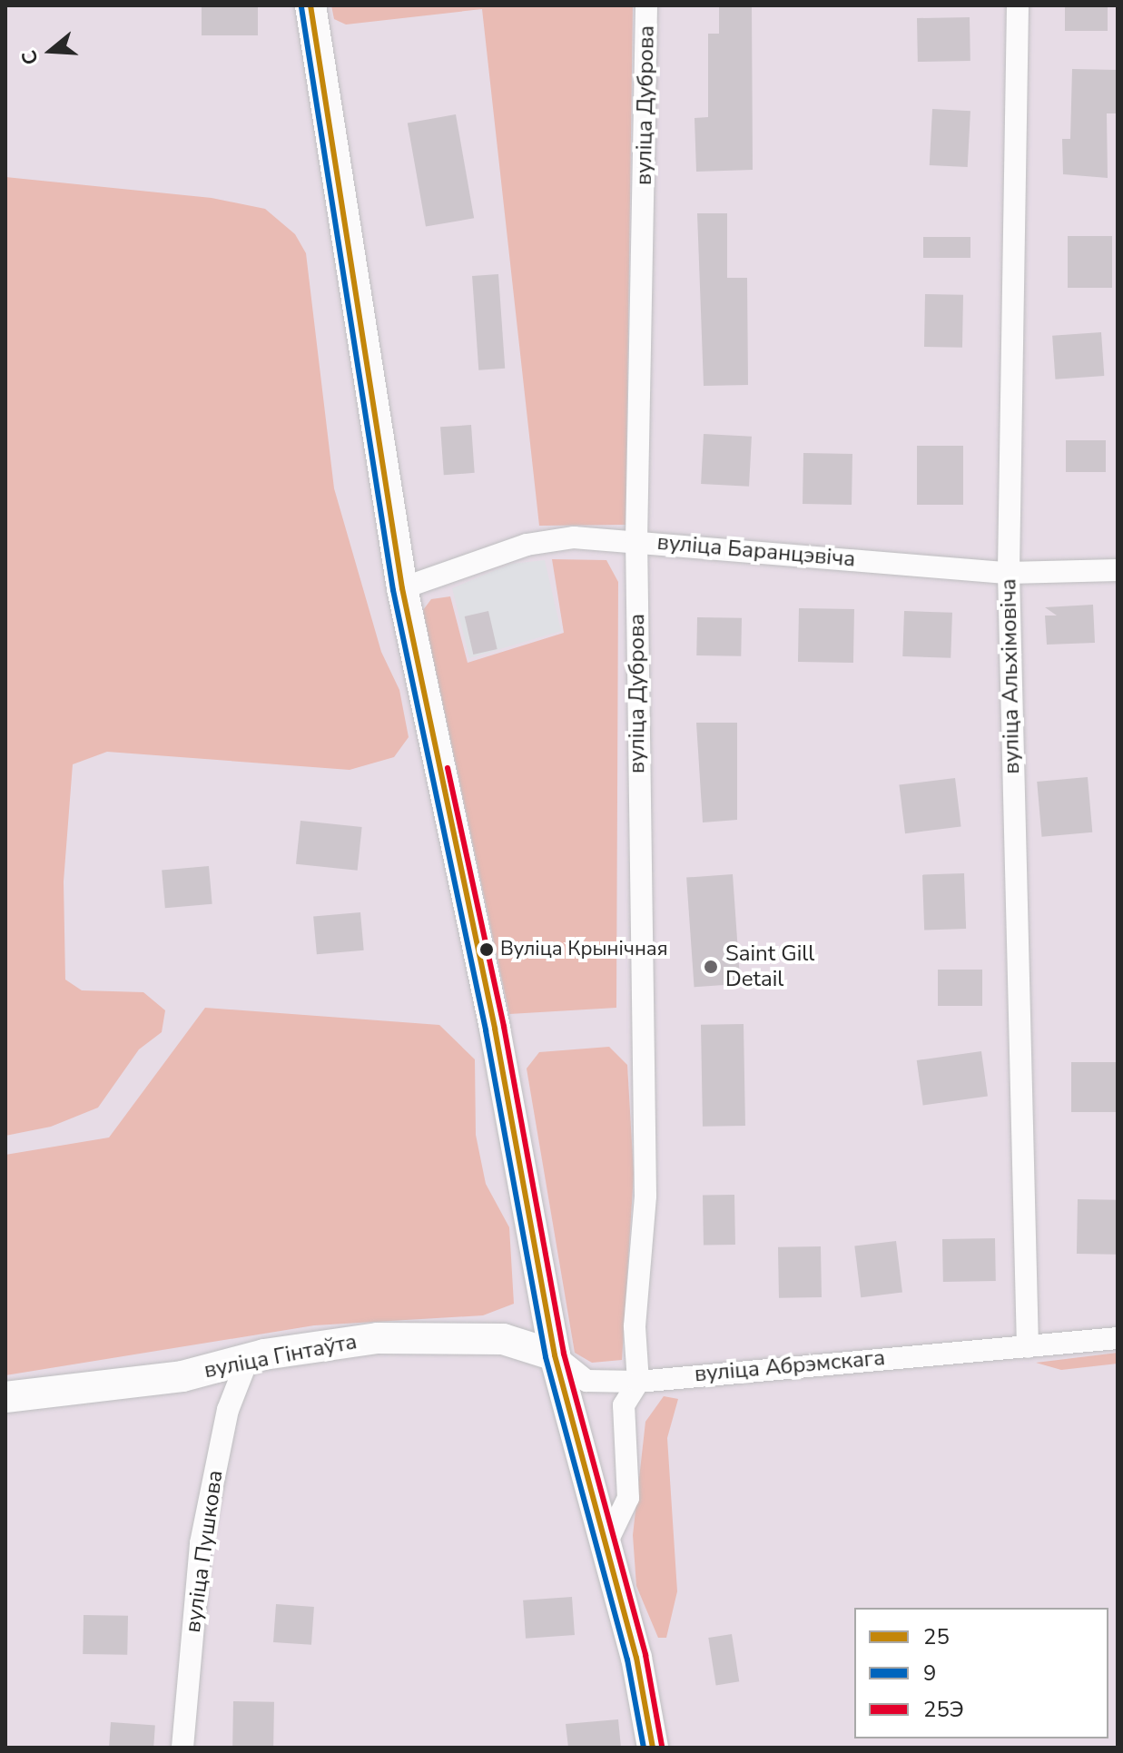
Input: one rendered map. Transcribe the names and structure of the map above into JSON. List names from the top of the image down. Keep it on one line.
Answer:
{"streets":{"street":["вуліца Дуброва","вуліца Баранцэвіча","вуліца Альхімовіча","вуліца Гінтаўта","вуліца Абрэмскага","вуліца Пушкова"]},"crossings":[["вуліца Дуброва","вуліца Баранцэвіча"],["вуліца Дуброва","вуліца Абрэмскага"],["вуліца Баранцэвіча","вуліца Альхімовіча"],["вуліца Альхімовіча","вуліца Абрэмскага"],["вуліца Гінтаўта","вуліца Абрэмскага"],["вуліца Гінтаўта","вуліца Пушкова"]],"places":["Вуліца Крынічная","Saint Gill Detail"],"lines":["transit line 25","transit line 9","transit line 25Э"],"legend":["25","9","25Э"],"north":"left"}
